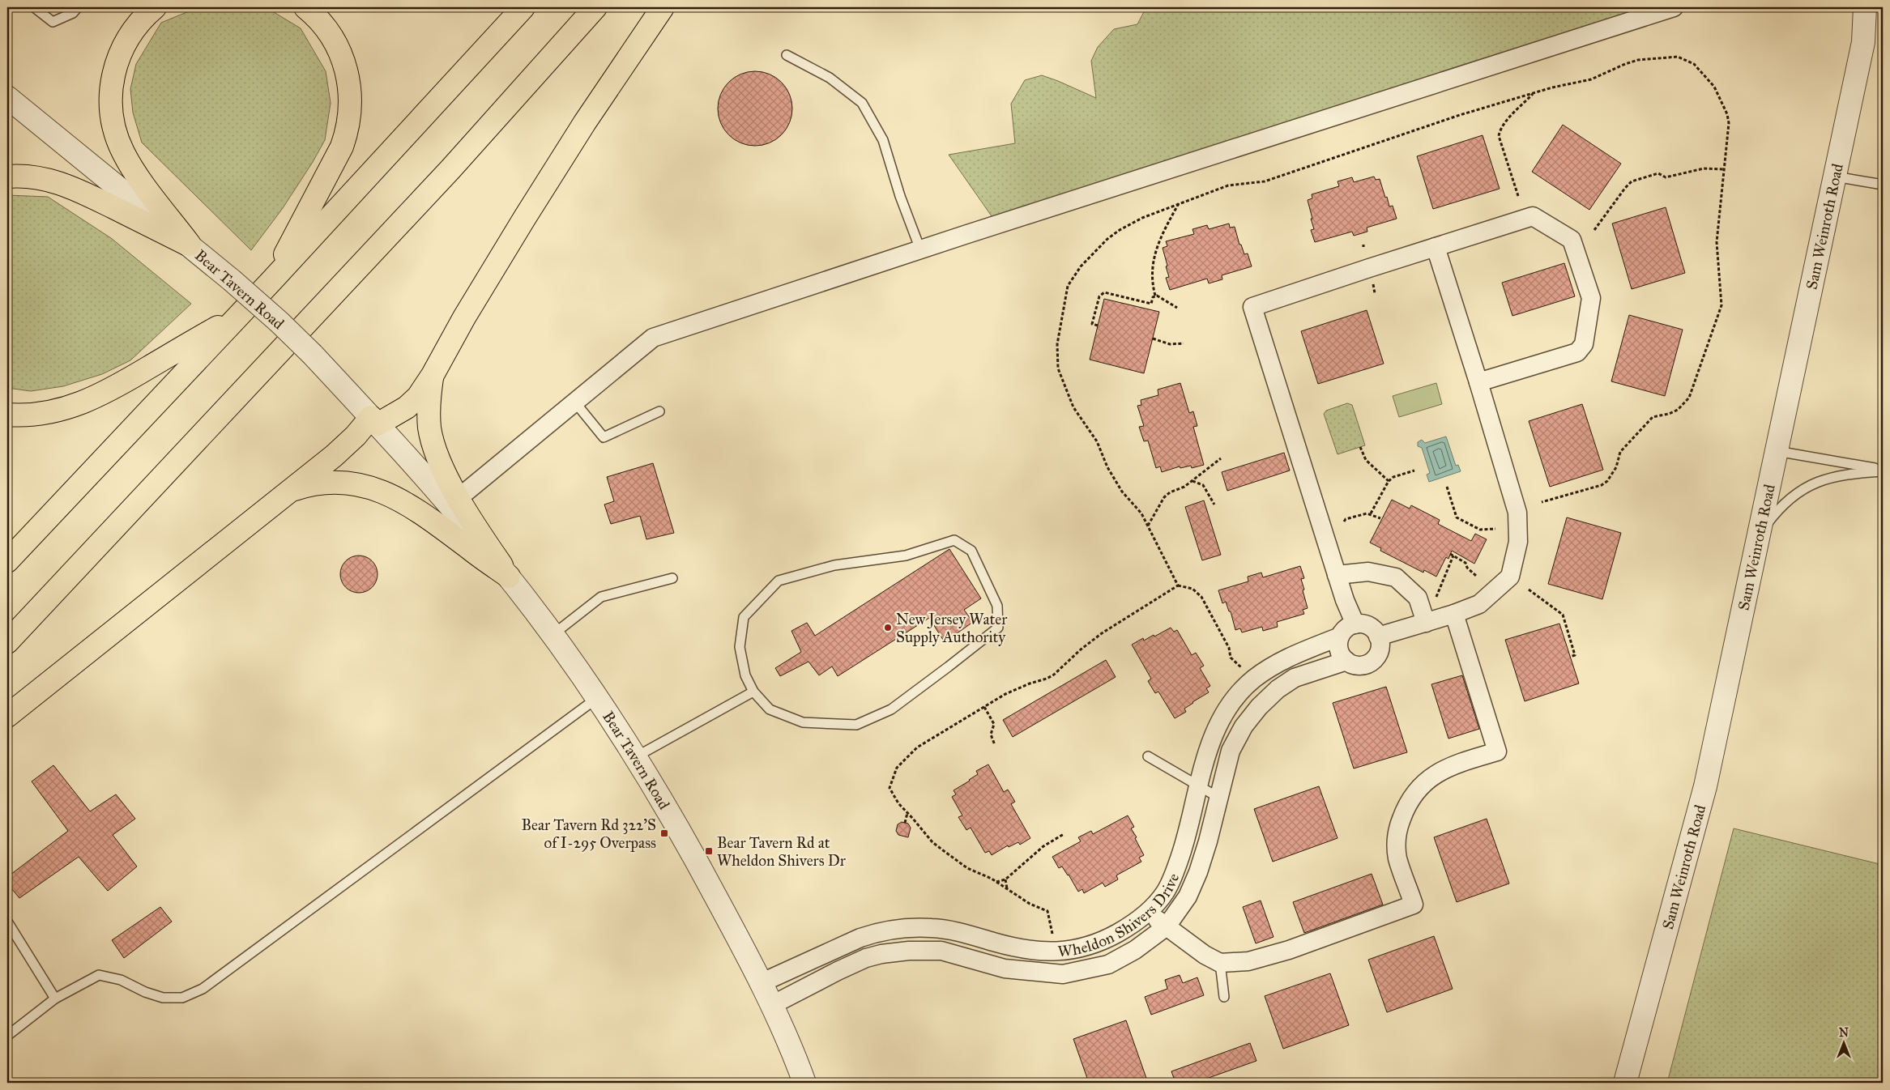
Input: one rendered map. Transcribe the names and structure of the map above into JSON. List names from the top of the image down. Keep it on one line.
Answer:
{"streets":{"street":["Sam Weinroth Road","Bear Tavern Road","Wheldon Shivers Drive"]},"crossings":[["Bear Tavern Road","Wheldon Shivers Drive"]],"places":{"other":["New Jersey Water Supply Authority"],"transit":["Bear Tavern Rd 322'S of I-295 Overpass","Bear Tavern Rd at Wheldon Shivers Dr"]},"north":"top"}
